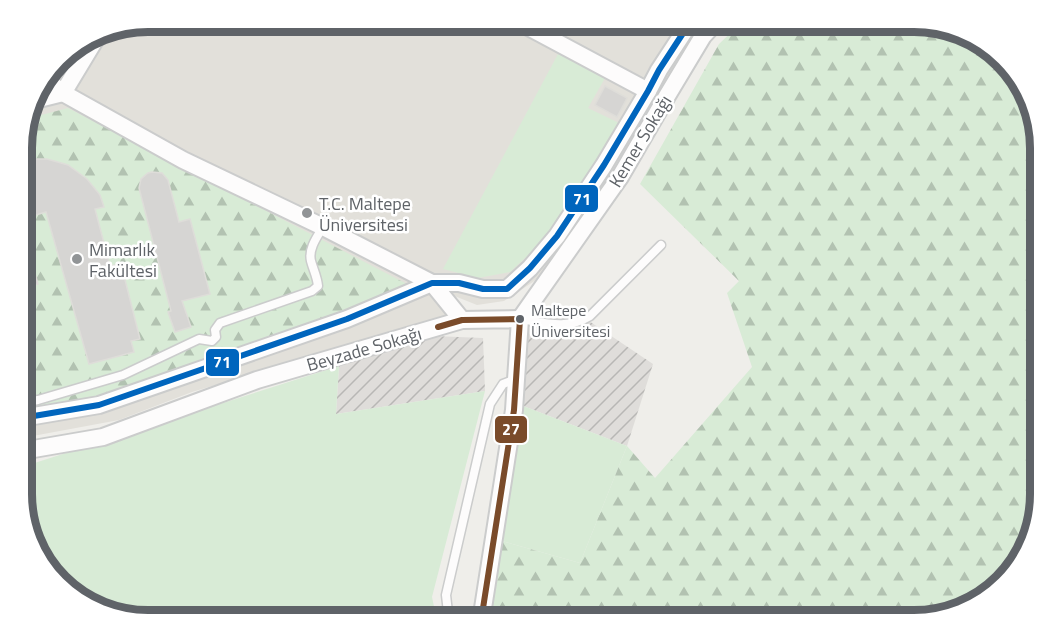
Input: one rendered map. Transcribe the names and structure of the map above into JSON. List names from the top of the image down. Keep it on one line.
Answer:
{"streets":{"street":["Kemer Sokağı","Beyzade Sokağı"]},"crossings":[["Kemer Sokağı","Beyzade Sokağı"]],"places":["T.C. Maltepe Üniversitesi","Mimarlık Fakültesi","Maltepe Üniversitesi"],"lines":["transit line 71","transit line 27"]}
